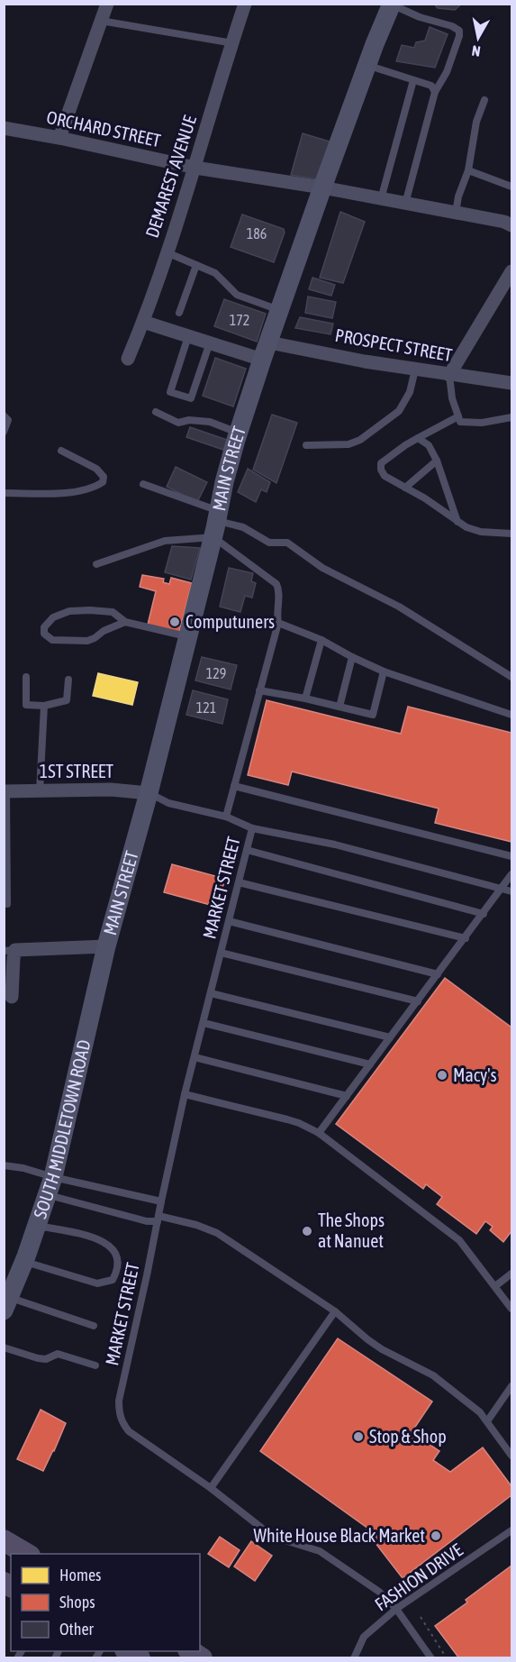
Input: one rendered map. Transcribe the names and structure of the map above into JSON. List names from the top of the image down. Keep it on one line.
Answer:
{"streets":{"street":["ORCHARD STREET","DEMAREST AVENUE","PROSPECT STREET","MAIN STREET","1ST STREET","SOUTH MIDDLETOWN ROAD"],"lane":["MARKET STREET","FASHION DRIVE"]},"crossings":[["ORCHARD STREET","DEMAREST AVENUE"],["ORCHARD STREET","MAIN STREET"],["DEMAREST AVENUE","PROSPECT STREET"],["PROSPECT STREET","MAIN STREET"],["MAIN STREET","1ST STREET"],["MAIN STREET","MARKET STREET"],["MAIN STREET","SOUTH MIDDLETOWN ROAD"],["1ST STREET","MARKET STREET"],["MARKET STREET","FASHION DRIVE"]],"places":["Computuners","Macy's","The Shops at Nanuet","Stop & Shop","White House Black Market"],"house_numbers":["186","172","129","121"],"legend":["Homes","Shops","Other"],"north":"bottom"}
